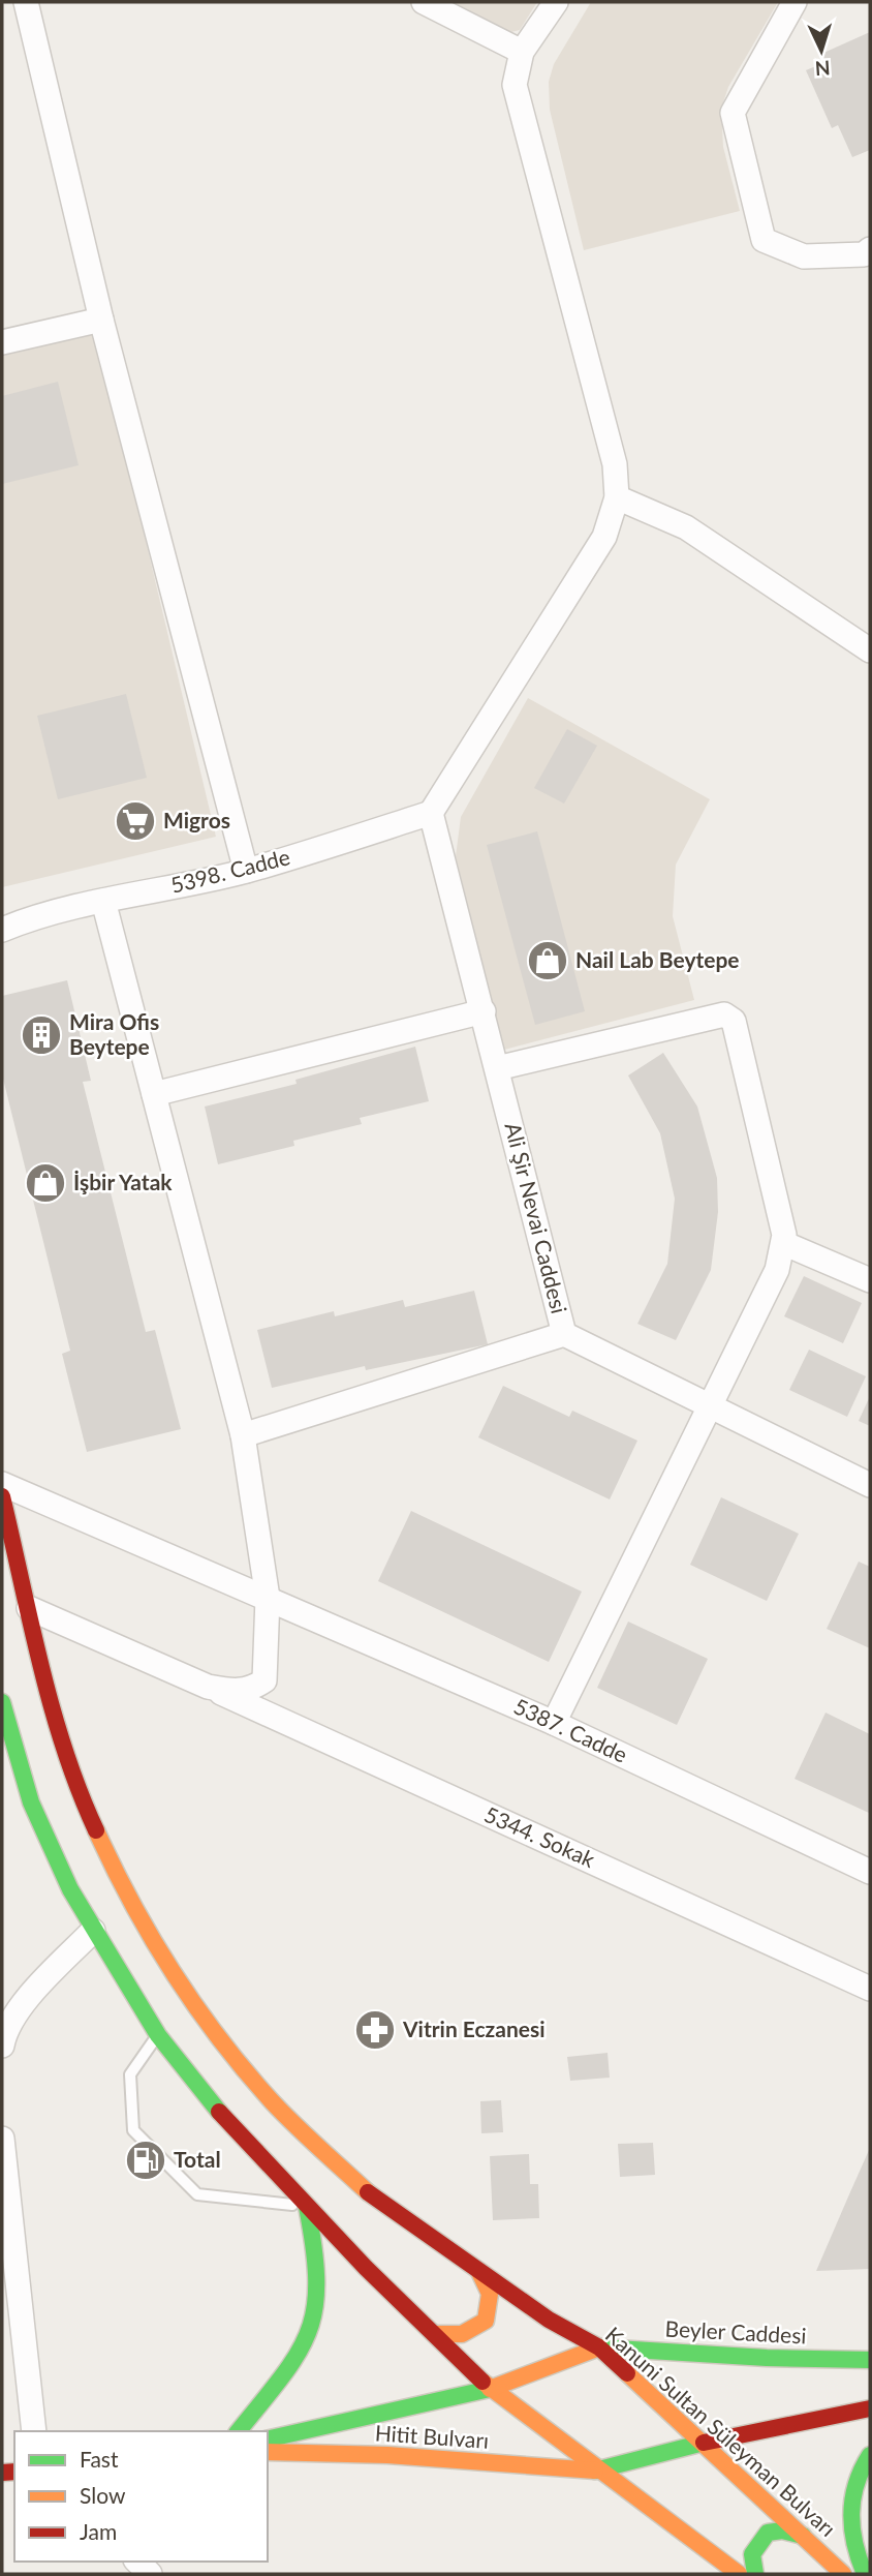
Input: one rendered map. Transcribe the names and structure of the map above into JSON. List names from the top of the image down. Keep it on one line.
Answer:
{"streets":{"main road":["Beyler Caddesi","Kanuni Sultan Süleyman Bulvarı","Hitit Bulvarı"],"street":["5398. Cadde","Ali Şir Nevai Caddesi","5387. Cadde","5344. Sokak"]},"crossings":[["5398. Cadde","Ali Şir Nevai Caddesi"],["5344. Sokak","Kanuni Sultan Süleyman Bulvarı"],["Beyler Caddesi","Kanuni Sultan Süleyman Bulvarı"],["Beyler Caddesi","Hitit Bulvarı"],["Kanuni Sultan Süleyman Bulvarı","Hitit Bulvarı"]],"places":{"supermarket":["Migros"],"shop":["Nail Lab Beytepe","İşbir Yatak"],"building":["Mira Ofis Beytepe"],"pharmacy":["Vitrin Eczanesi"],"fuel station":["Total"]},"legend":["Fast","Slow","Jam"],"north":"bottom"}
